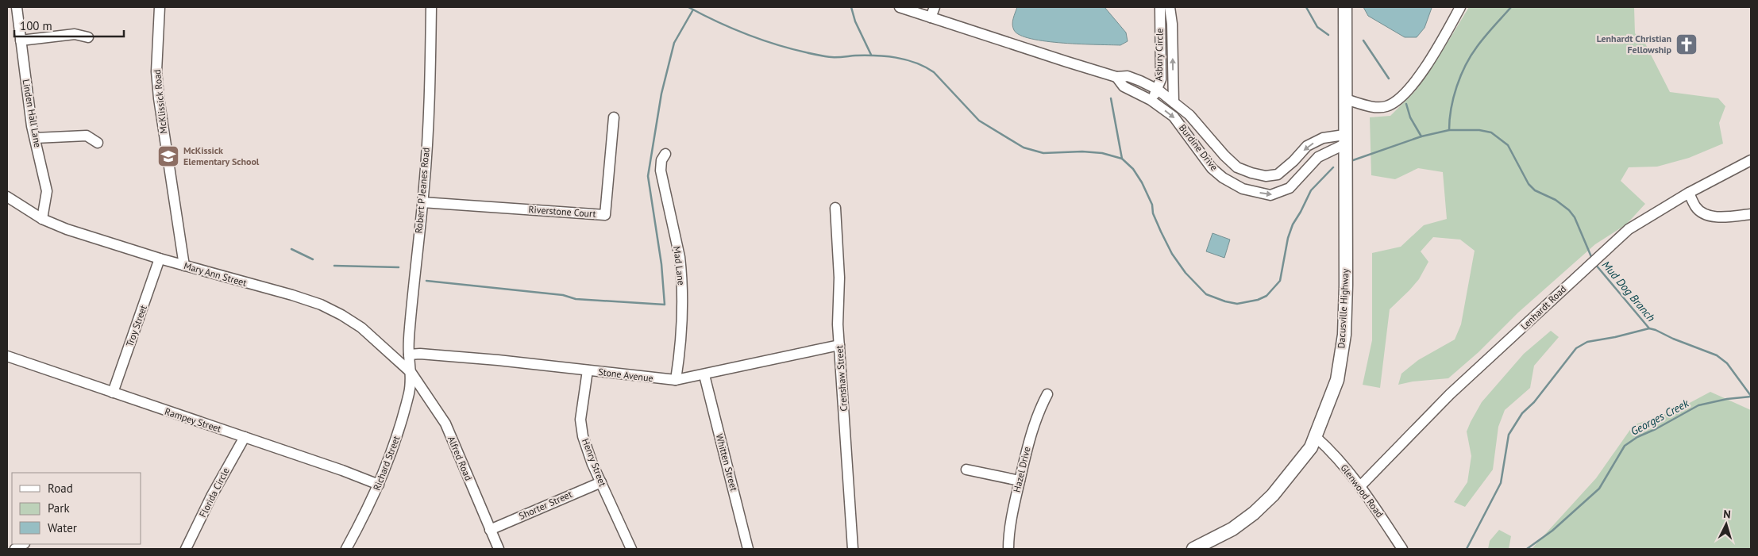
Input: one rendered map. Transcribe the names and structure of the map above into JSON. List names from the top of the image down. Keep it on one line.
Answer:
{"streets":{"main road":["Dacusville Highway"],"street":["Asbury Circle","McKlissick Road","Linden Hall Lane","Burdine Drive","Robert P Jeanes Road","Riverstone Court","Mad Lane","Mary Ann Street","Lenhardt Road","Troy Street","Stone Avenue","Crenshaw Street","Rampey Street","Alfred Road","Henry Street","Whitten Street","Richard Street","Hazel Drive","Glenwood Road","Florida Circle","Shorter Street"]},"crossings":[["Asbury Circle","Burdine Drive"],["McKlissick Road","Mary Ann Street"],["Linden Hall Lane","Mary Ann Street"],["Burdine Drive","Dacusville Highway"],["Robert P Jeanes Road","Riverstone Court"],["Robert P Jeanes Road","Mary Ann Street"],["Robert P Jeanes Road","Stone Avenue"],["Robert P Jeanes Road","Alfred Road"],["Robert P Jeanes Road","Richard Street"],["Mad Lane","Stone Avenue"],["Mary Ann Street","Troy Street"],["Mary Ann Street","Alfred Road"],["Mary Ann Street","Richard Street"],["Lenhardt Road","Glenwood Road"],["Dacusville Highway","Glenwood Road"],["Troy Street","Rampey Street"],["Stone Avenue","Crenshaw Street"],["Stone Avenue","Henry Street"],["Stone Avenue","Whitten Street"],["Rampey Street","Richard Street"],["Rampey Street","Florida Circle"],["Alfred Road","Richard Street"],["Alfred Road","Shorter Street"],["Henry Street","Shorter Street"]],"water":["Mud Dog Branch","Georges Creek"],"places":{"church":["Lenhardt Christian Fellowship"],"school or university":["McKissick Elementary School"]},"legend":["Road","Park","Water"],"scale_bar":"100 m","north":"top"}
